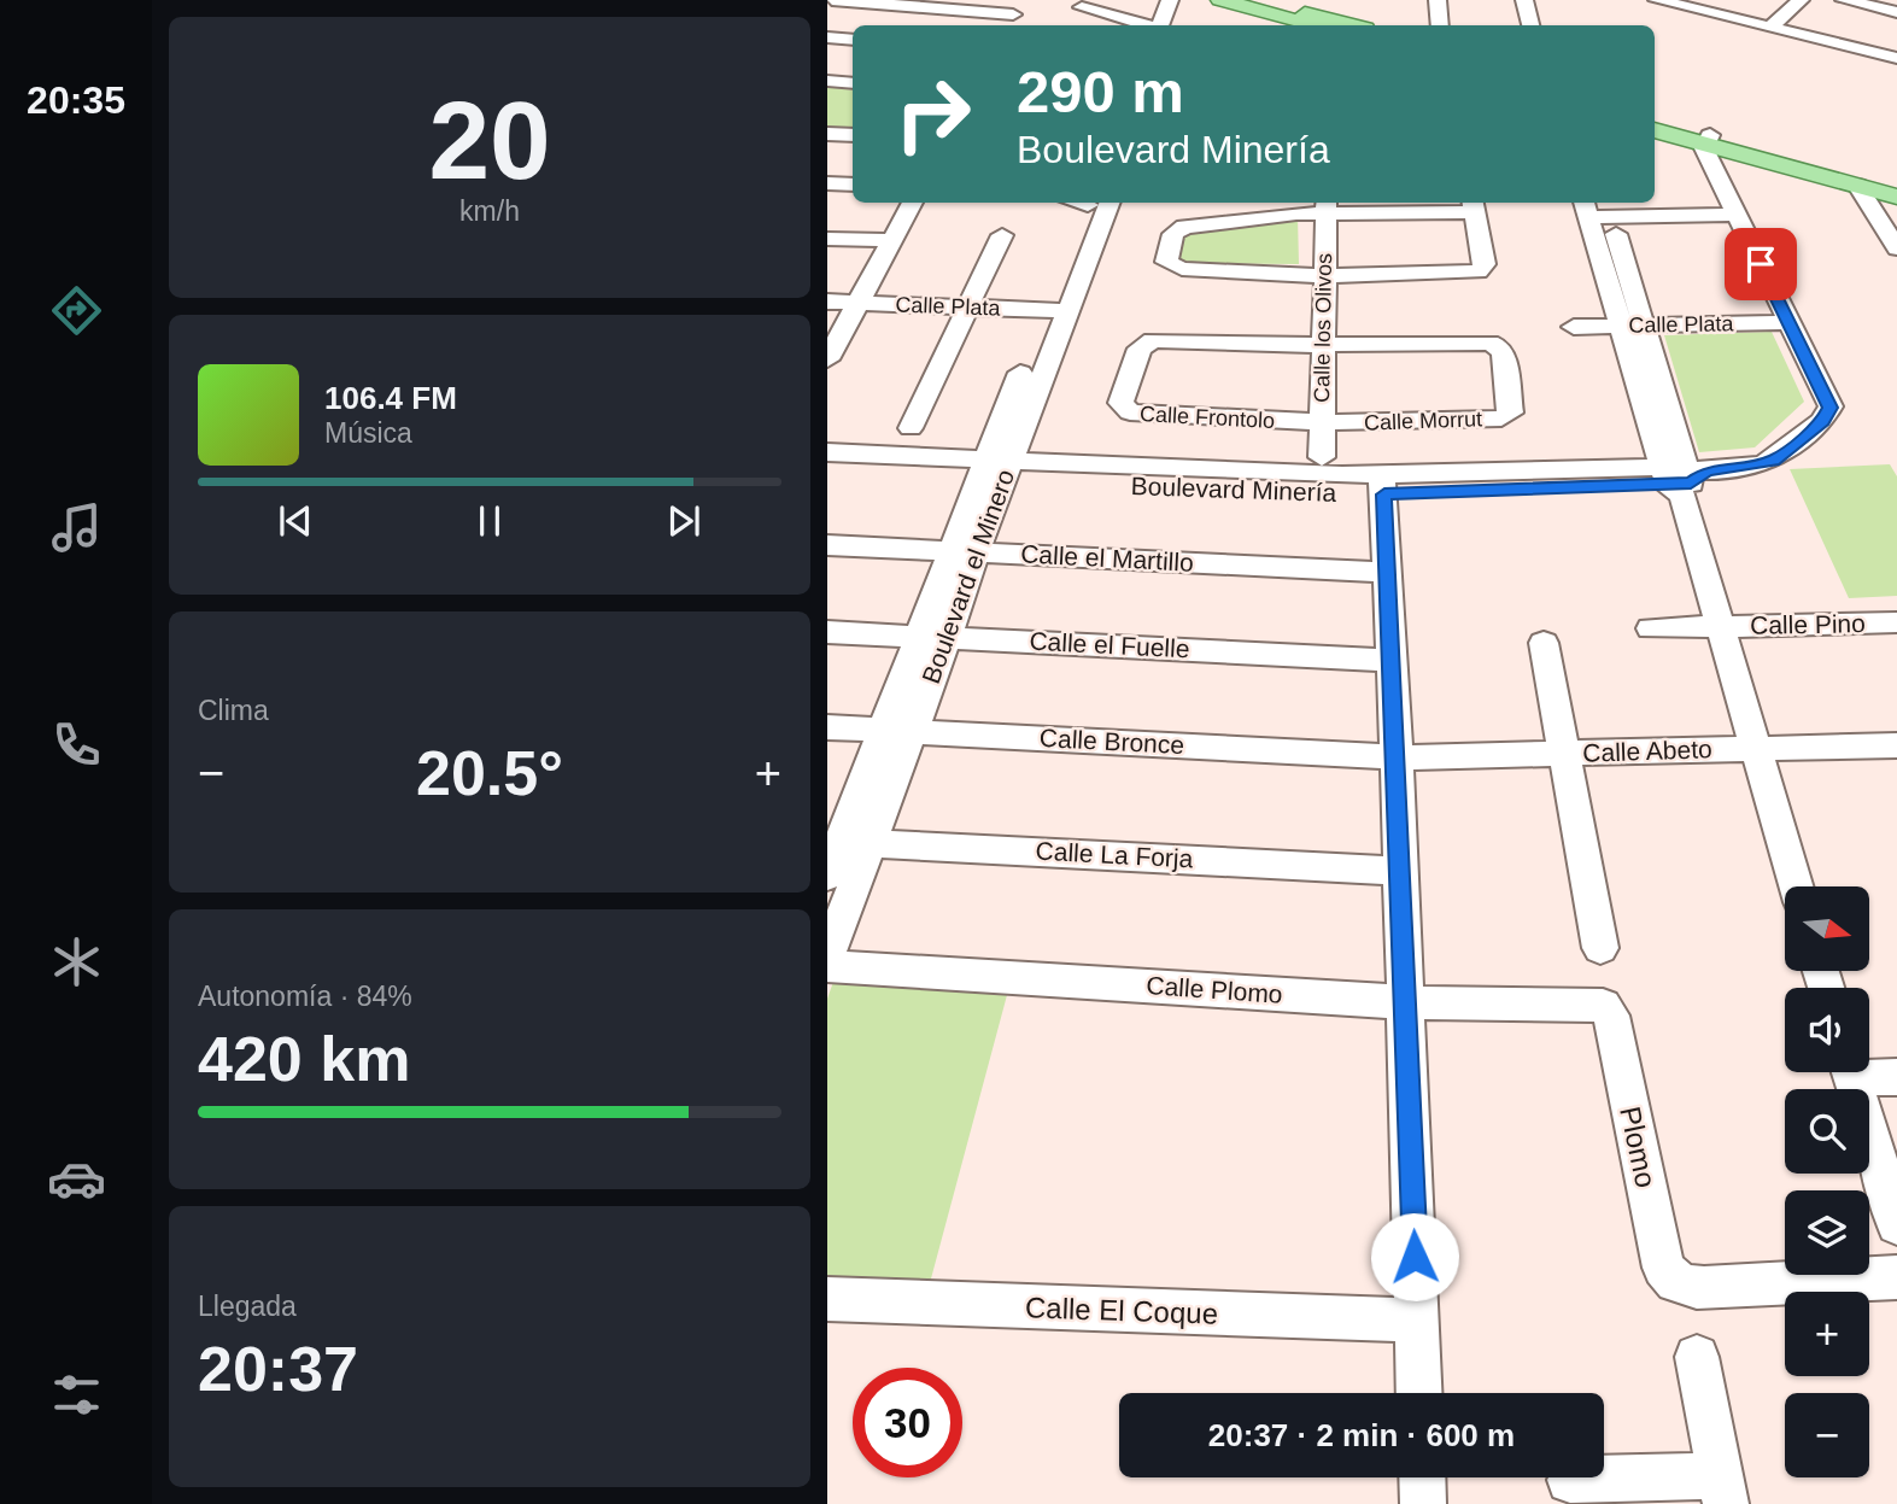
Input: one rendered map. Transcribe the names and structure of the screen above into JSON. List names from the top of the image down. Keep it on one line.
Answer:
{"streets":{"street":["Calle Plata","Calle los Olivos","Calle Frontolo","Calle Morrut","Boulevard Minería","Calle el Martillo","Boulevard el Minero","Calle Pino","Calle el Fuelle","Calle Bronce","Calle Abeto","Calle La Forja","Calle Plomo","Plomo","Calle El Coque"]},"crossings":[["Calle Plata","Boulevard Minería"],["Calle Plata","Boulevard el Minero"],["Calle los Olivos","Calle Frontolo"],["Calle los Olivos","Calle Morrut"],["Calle Frontolo","Calle Morrut"],["Boulevard Minería","Boulevard el Minero"],["Calle el Martillo","Boulevard el Minero"],["Boulevard el Minero","Calle el Fuelle"],["Boulevard el Minero","Calle Bronce"],["Boulevard el Minero","Calle La Forja"],["Calle Bronce","Calle Abeto"],["Calle Plomo","Plomo"]],"north":"right","page":{"tabs":"20:35","tile":[["20","km/h"],"Clima",["Autonomía · 84%","420 km"],["Llegada","20:37"]],"turn":["290 m","Boulevard Minería"],"song":["106.4 FM","Música"],"heat":["−","20.5°","+"],"map_buttons":["+","−"],"limit":"30","trip":"20:37 · 2 min · 600 m"}}
